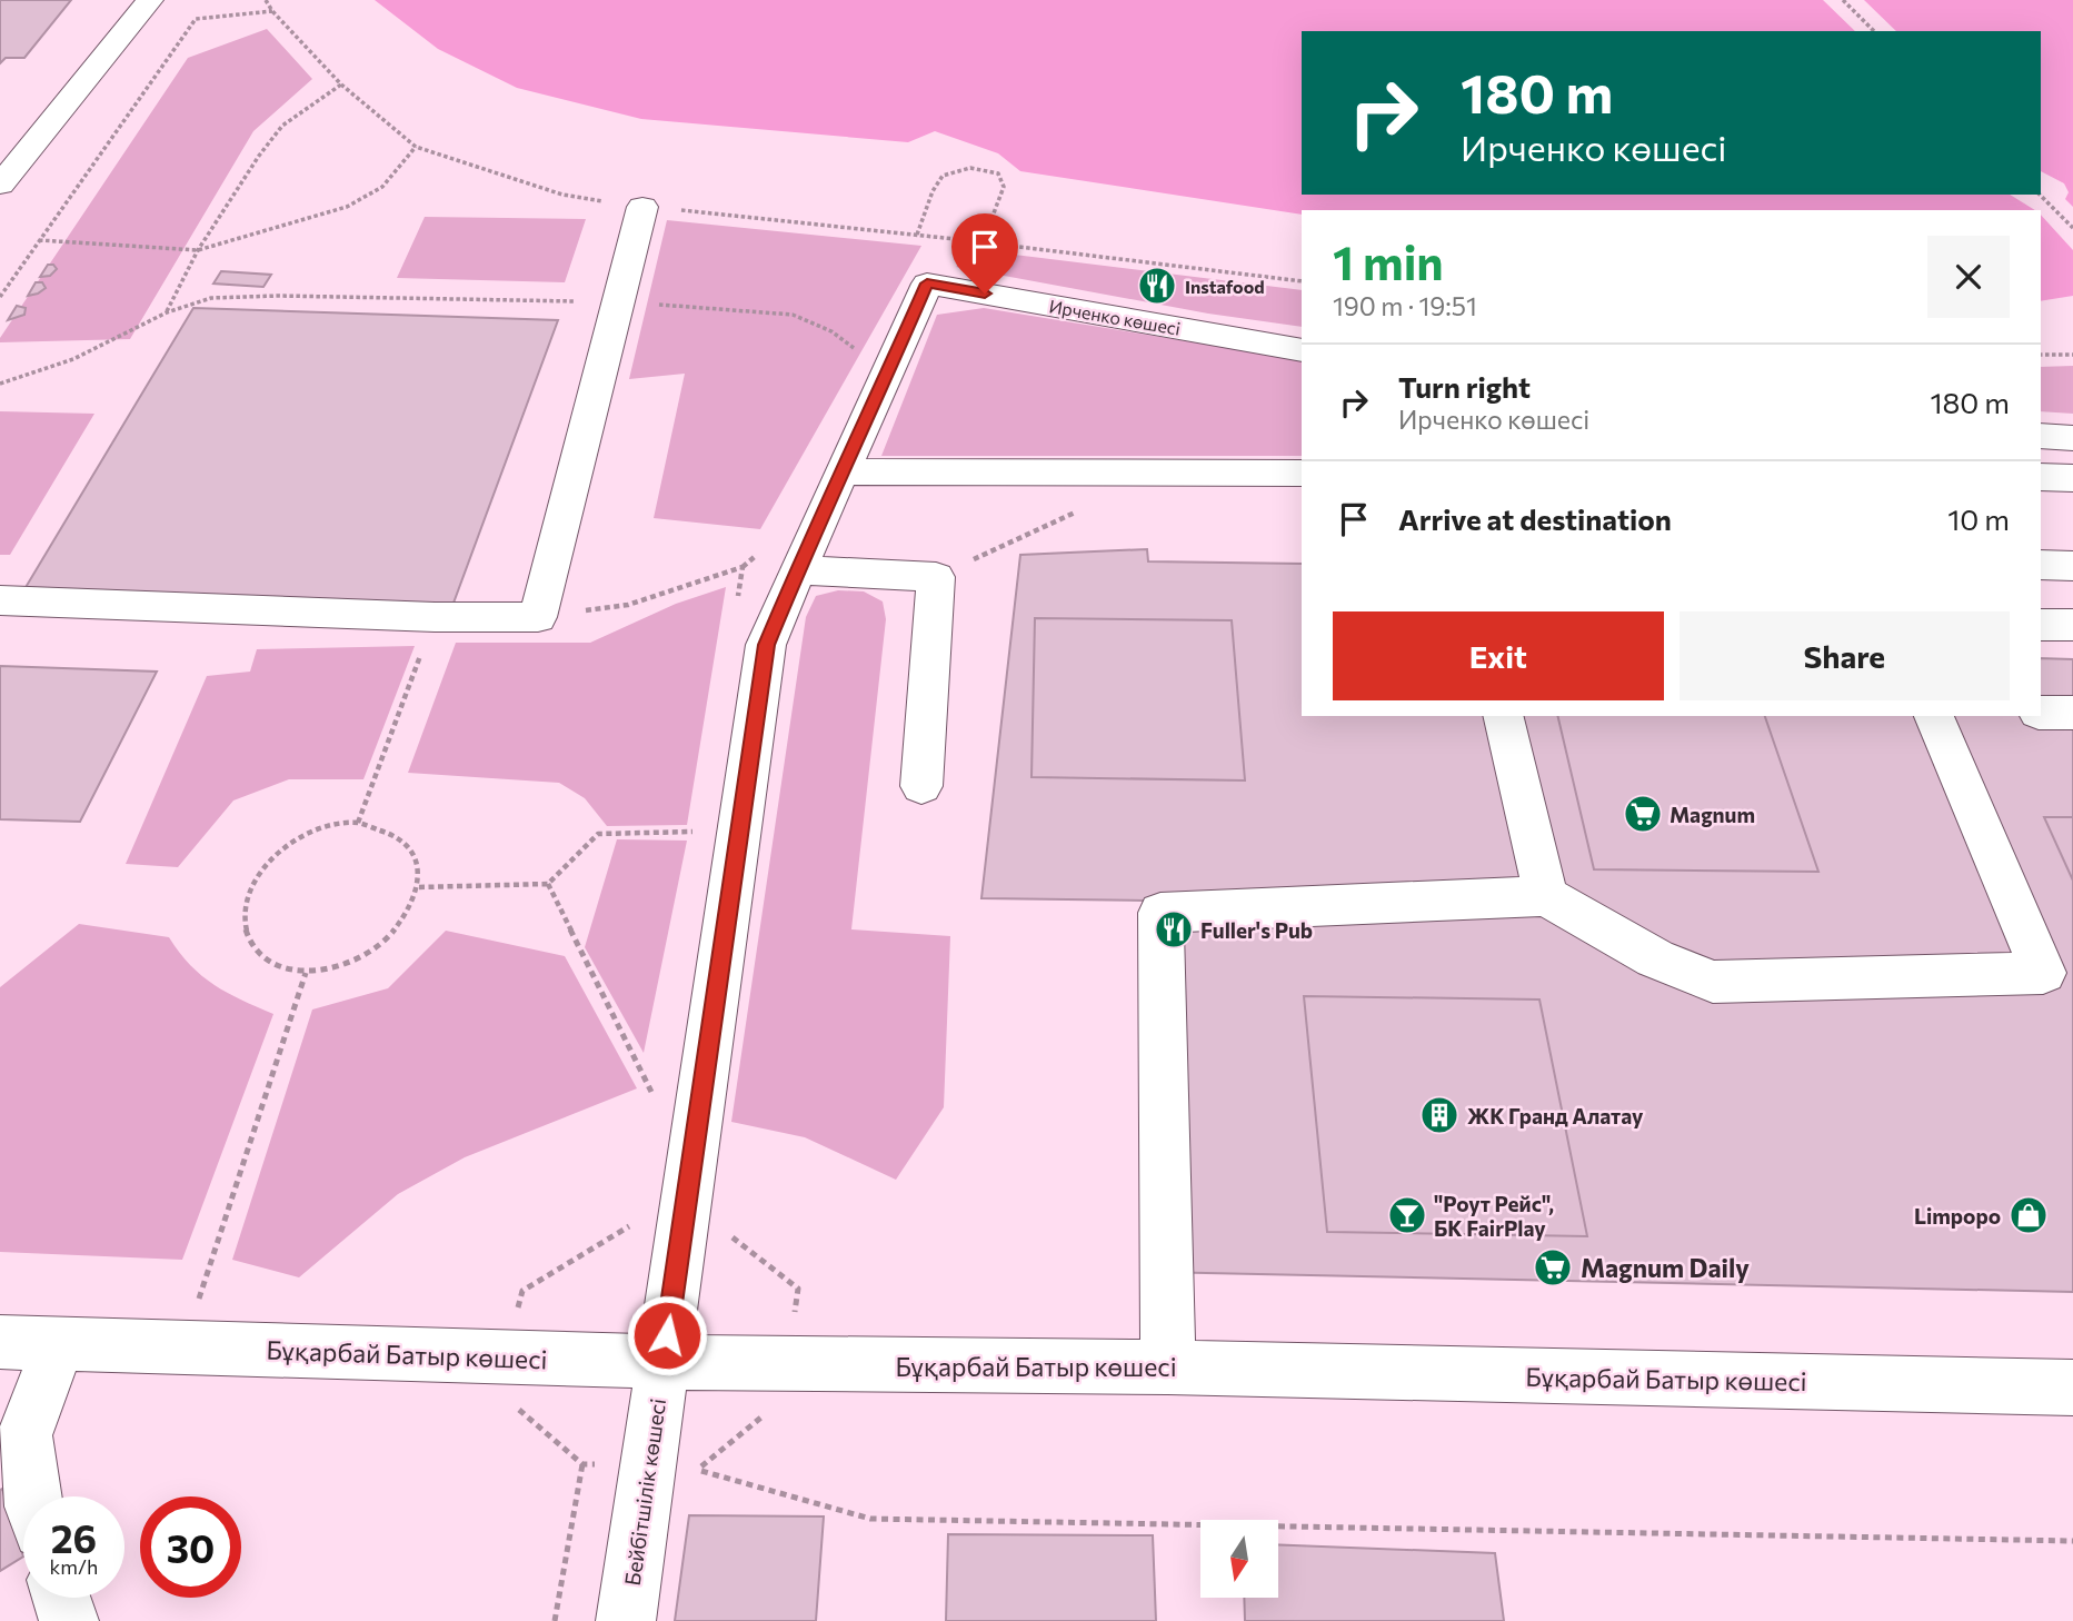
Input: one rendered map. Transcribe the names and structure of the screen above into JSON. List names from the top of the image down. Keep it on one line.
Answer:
{"streets":{"street":["Ирченко көшесі","Бұқарбай Батыр көшесі","Бейбітшілік көшесі"]},"crossings":[["Ирченко көшесі","Бейбітшілік көшесі"],["Бұқарбай Батыр көшесі","Бейбітшілік көшесі"]],"places":{"restaurant":["Instafood","Fuller's Pub"],"supermarket":["Magnum","Magnum Daily"],"building":["ЖК Гранд Алатау"],"bar":["\"Роут Рейс\", БК FairPlay"],"shop":["Limpopo"]},"north":"bottom","page":{"turn":["180 m","Ирченко көшесі"],"heading":["1 min","190 m · 19:51"],"list":[{"name":"Turn right","note":"Ирченко көшесі","value":"180 m"},{"name":"Arrive at destination","value":"10 m"}],"buttons":["Exit","Share"],"speed":"26 km/h","limit":"30"}}
